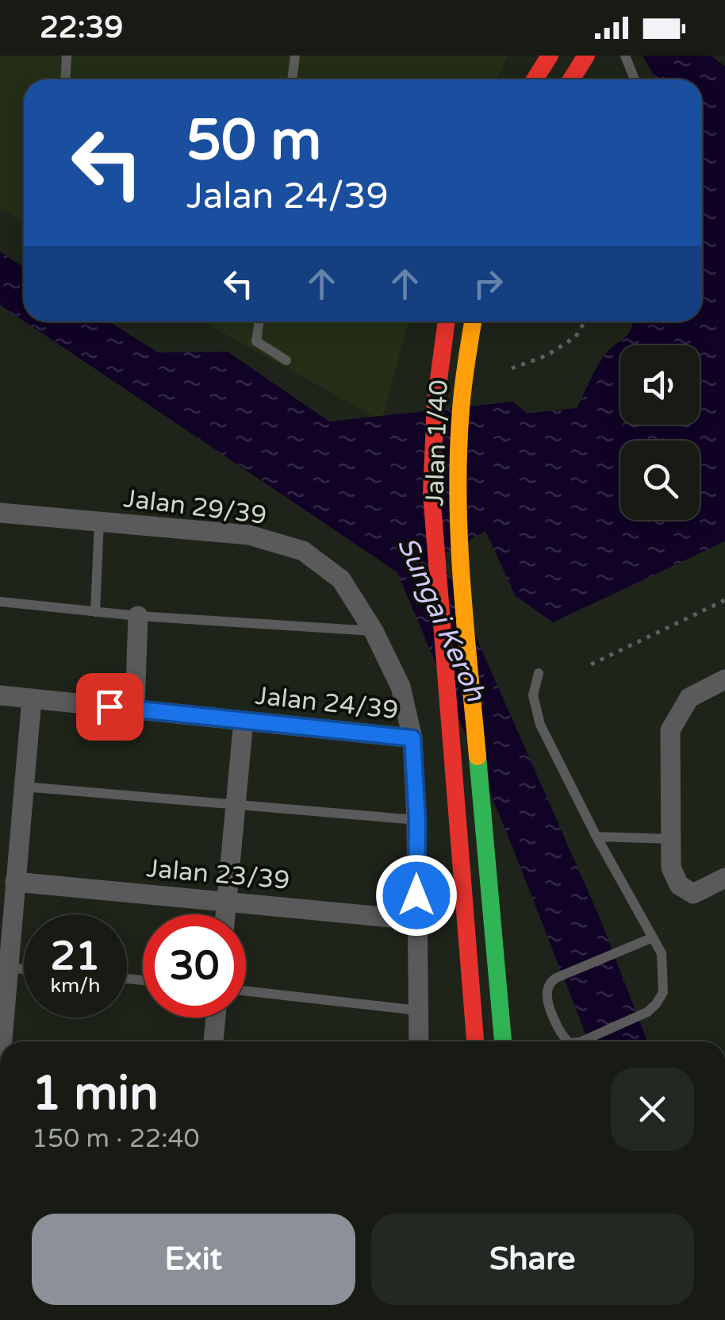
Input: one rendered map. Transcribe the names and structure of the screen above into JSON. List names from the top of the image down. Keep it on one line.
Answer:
{"streets":{"main road":["Jalan 1/40"],"street":["Jalan 29/39","Jalan 24/39","Jalan 23/39"]},"crossings":[["Jalan 29/39","Jalan 24/39"],["Jalan 29/39","Jalan 23/39"]],"water":["Sungai Keroh"],"page":{"status":"22:39","turn":["50 m","Jalan 24/39"],"speed":"21 km/h","limit":"30","heading":["1 min","150 m · 22:40"],"buttons":["Exit","Share"]}}
